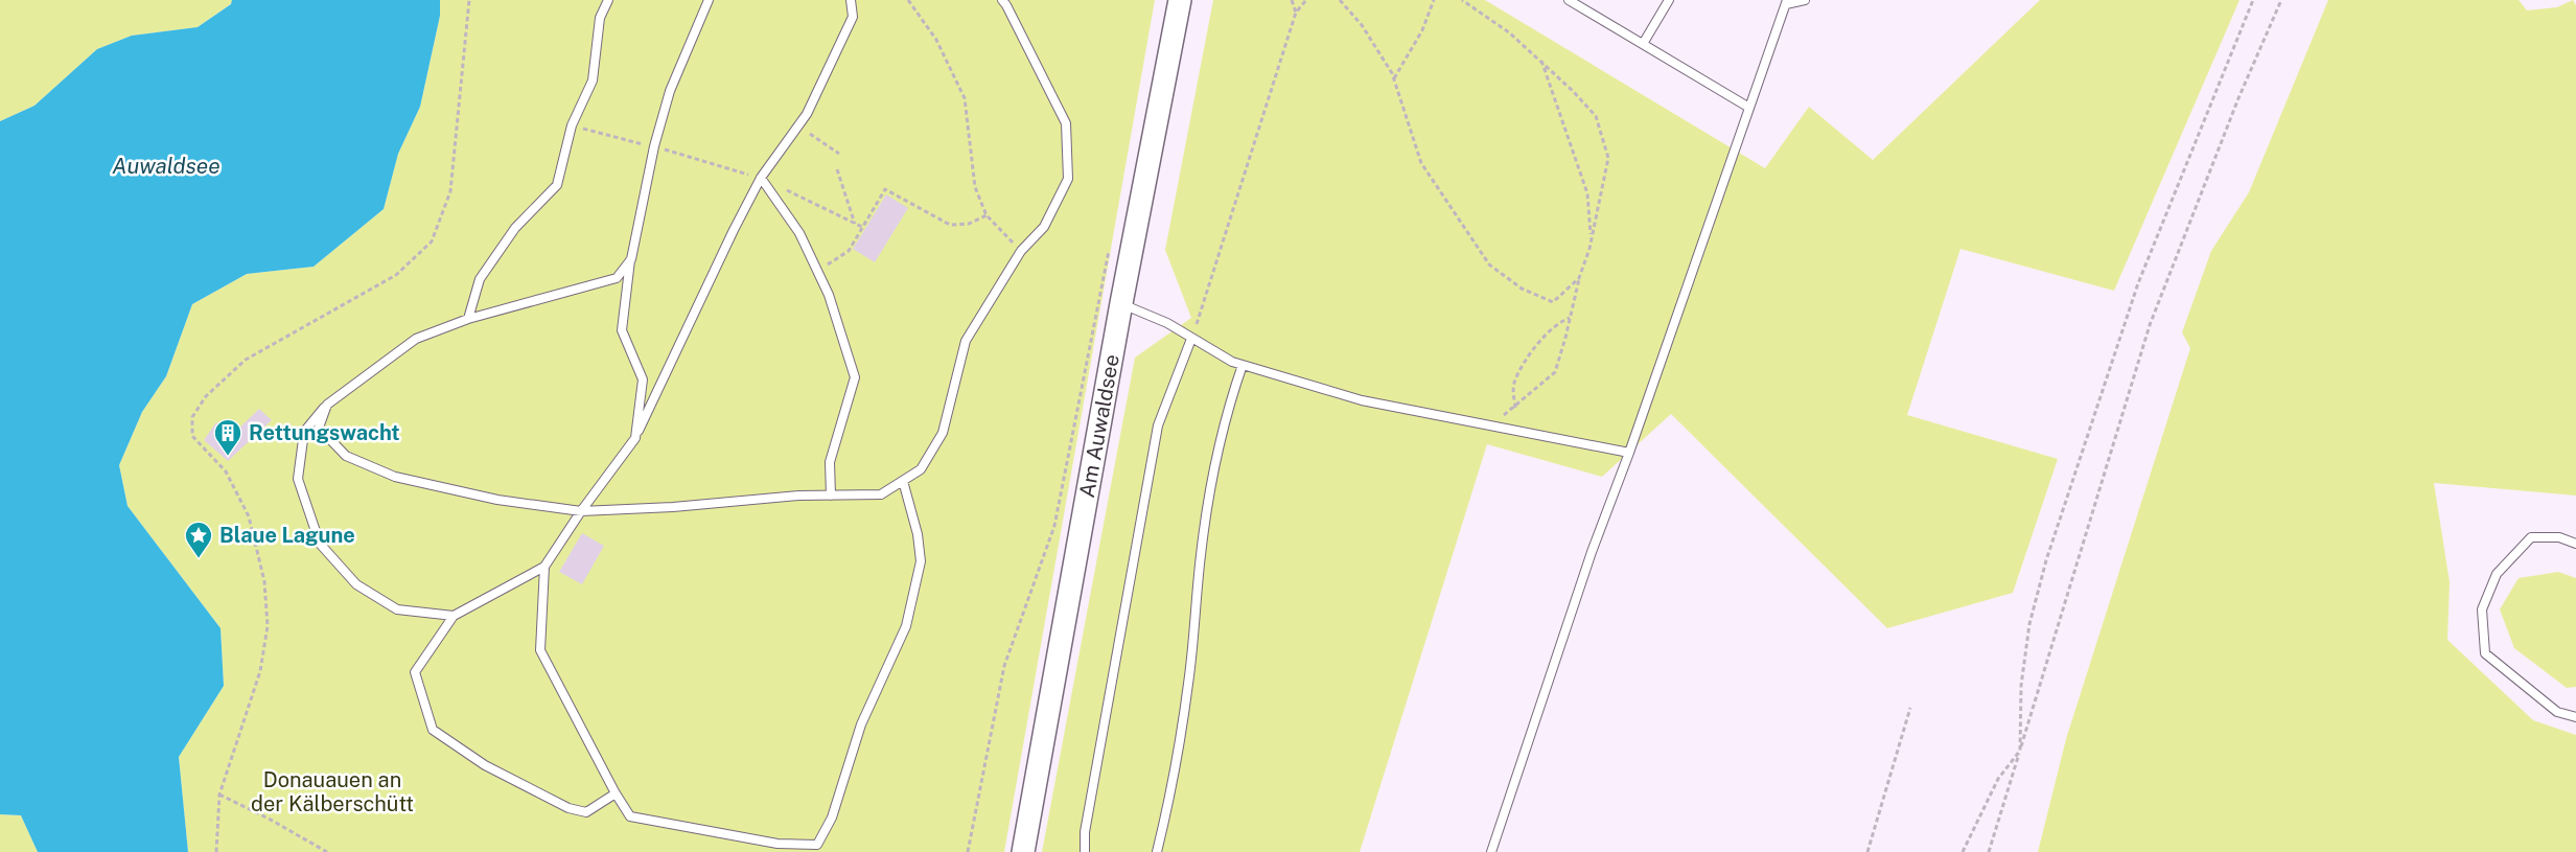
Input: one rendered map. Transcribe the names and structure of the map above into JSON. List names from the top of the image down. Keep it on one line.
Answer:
{"streets":{"street":["Am Auwaldsee"]},"water":["Auwaldsee"],"parks":["Donauauen an der Kälberschütt"],"places":{"building":["Rettungswacht"],"place":["Blaue Lagune"]}}
